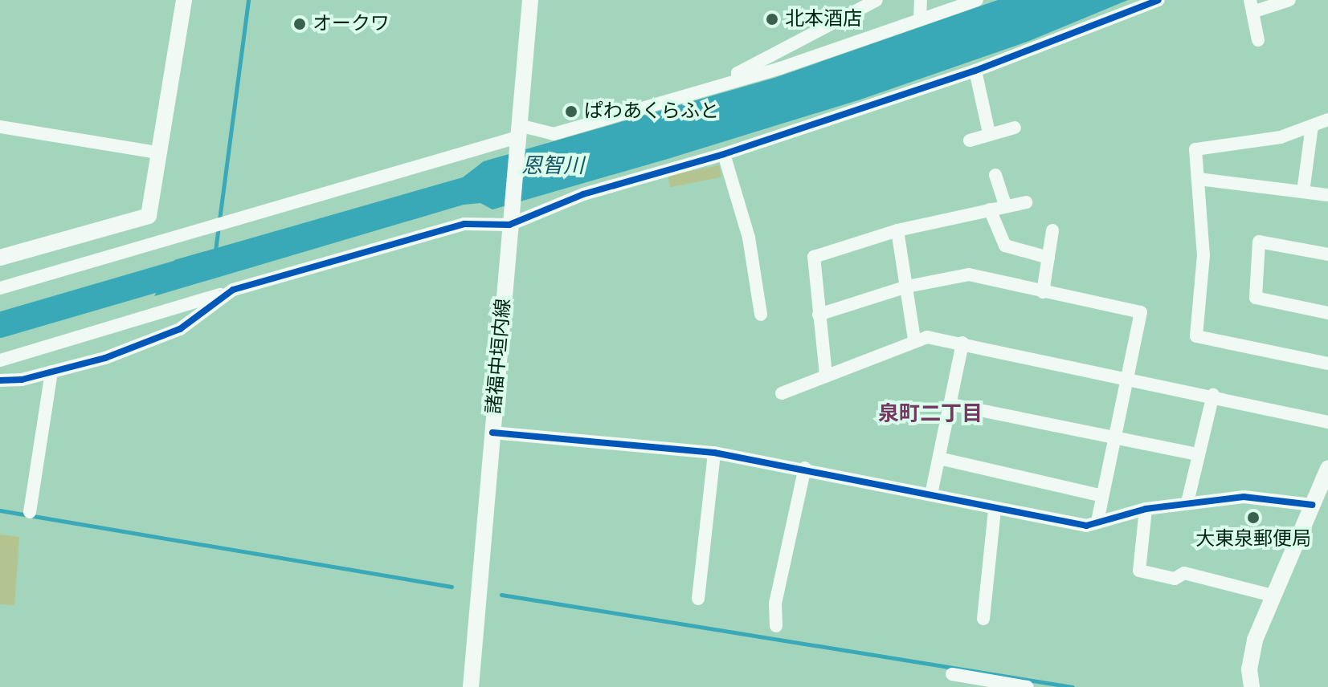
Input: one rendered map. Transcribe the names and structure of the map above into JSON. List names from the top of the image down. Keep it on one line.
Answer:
{"streets":{"street":["諸福中垣内線"]},"districts":["泉町二丁目"],"water":["恩智川"],"places":["北本酒店","オークワ","ぱわあくらふと","大東泉郵便局"]}
